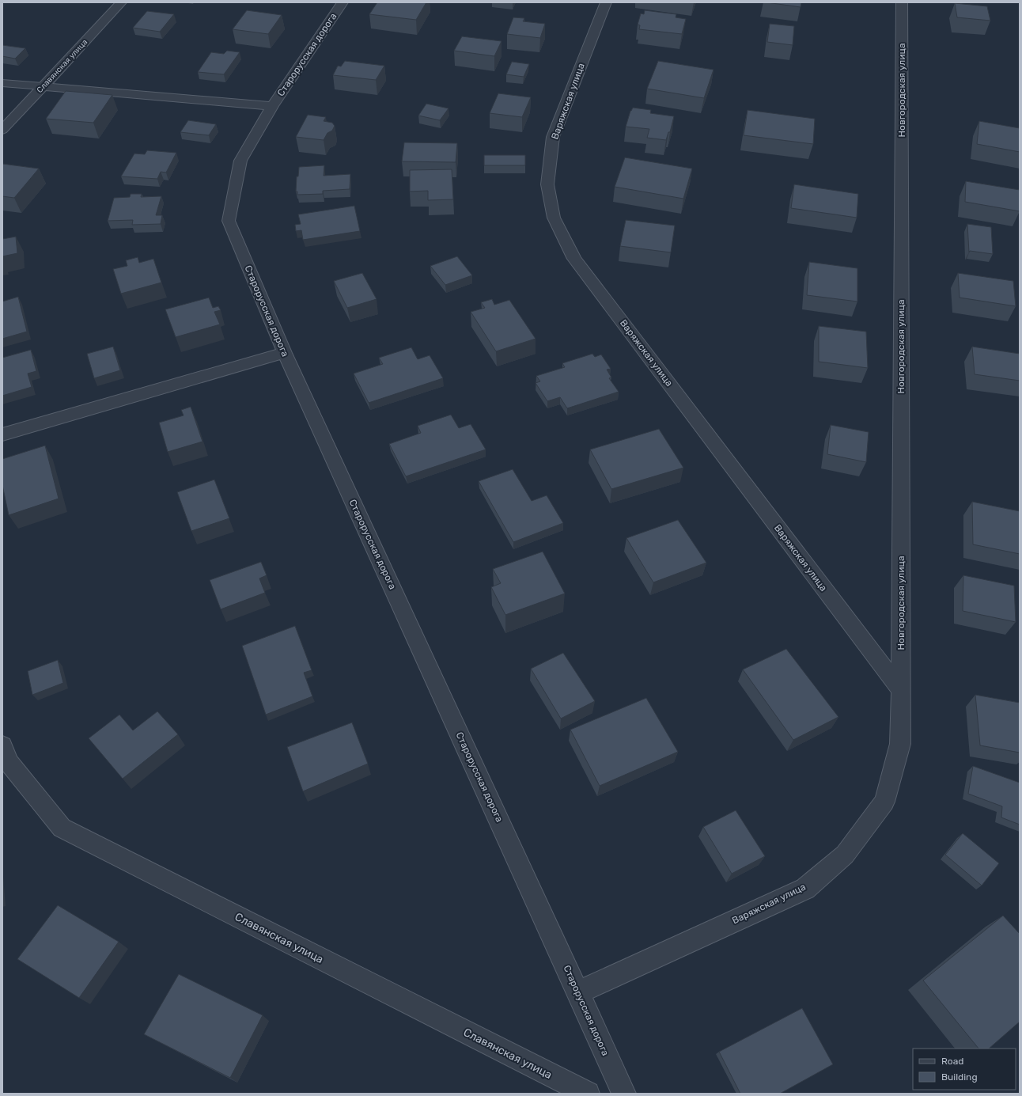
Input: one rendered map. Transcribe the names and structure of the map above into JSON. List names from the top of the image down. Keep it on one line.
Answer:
{"streets":{"street":["Старорусская дорога","Славянская улица","Новгородская улица","Варяжская улица"]},"crossings":[["Старорусская дорога","Варяжская улица"],["Новгородская улица","Варяжская улица"]],"legend":["Road","Building"]}
